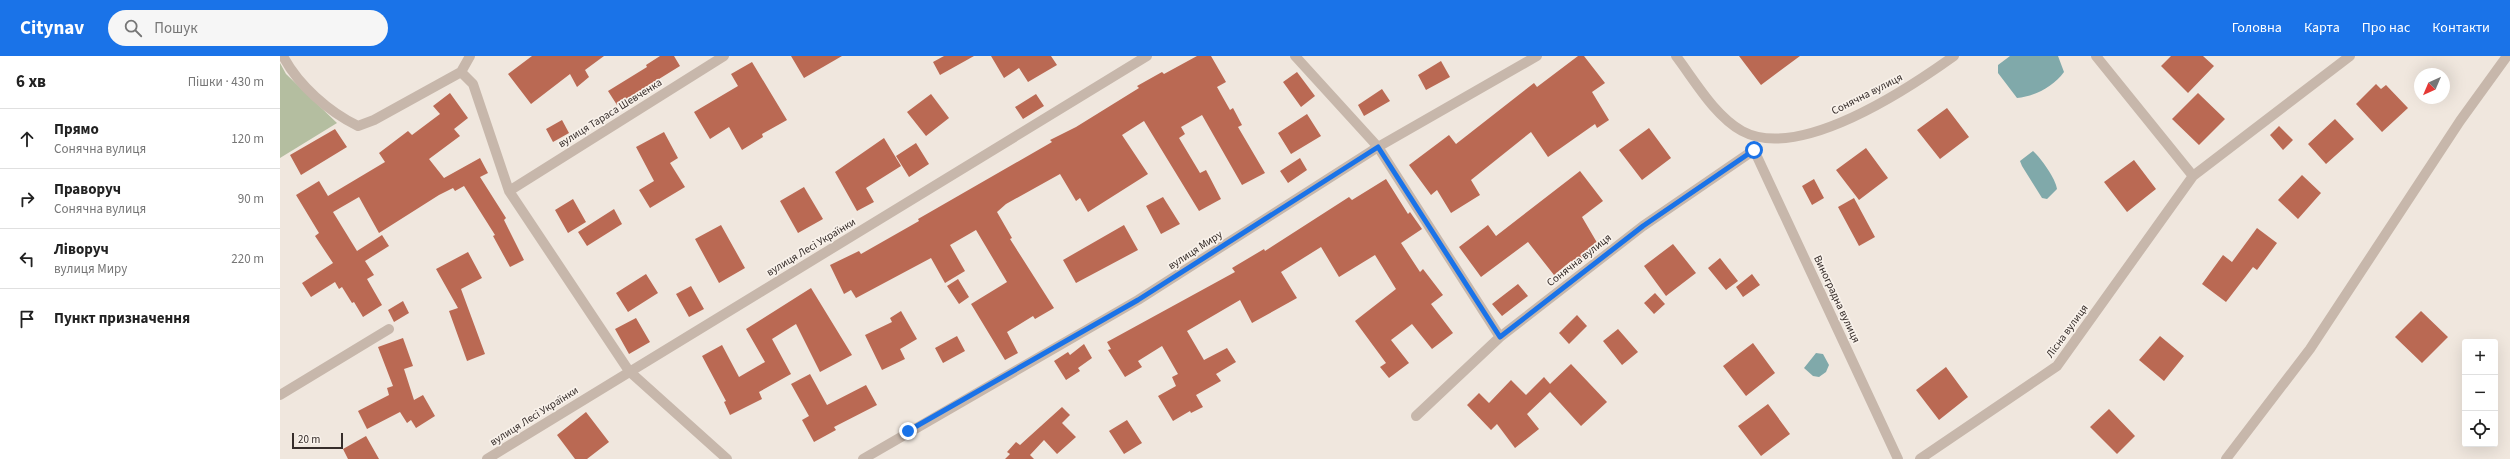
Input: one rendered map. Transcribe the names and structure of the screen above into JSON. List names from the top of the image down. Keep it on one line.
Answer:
{"streets":{"street":["Сонячна вулиця","вулиця Тараса Шевченка","вулиця Лесі Українки","вулиця Миру","Виноградна вулиця","Лісна вулиця"]},"crossings":[["Сонячна вулиця","Виноградна вулиця"]],"scale_bar":"20 m","north":"bottom left","page":{"header":"Citynav","search":"Пошук","nav":["Головна","Карта","Про нас","Контакти"],"heading":["6 хв","Пішки · 430 m"],"list":[["Прямо","Сонячна вулиця","120 m"],["Праворуч","Сонячна вулиця","90 m"],["Ліворуч","вулиця Миру","220 m"],"Пункт призначення"],"map_buttons":["+","−"],"scale":"20 m"}}
